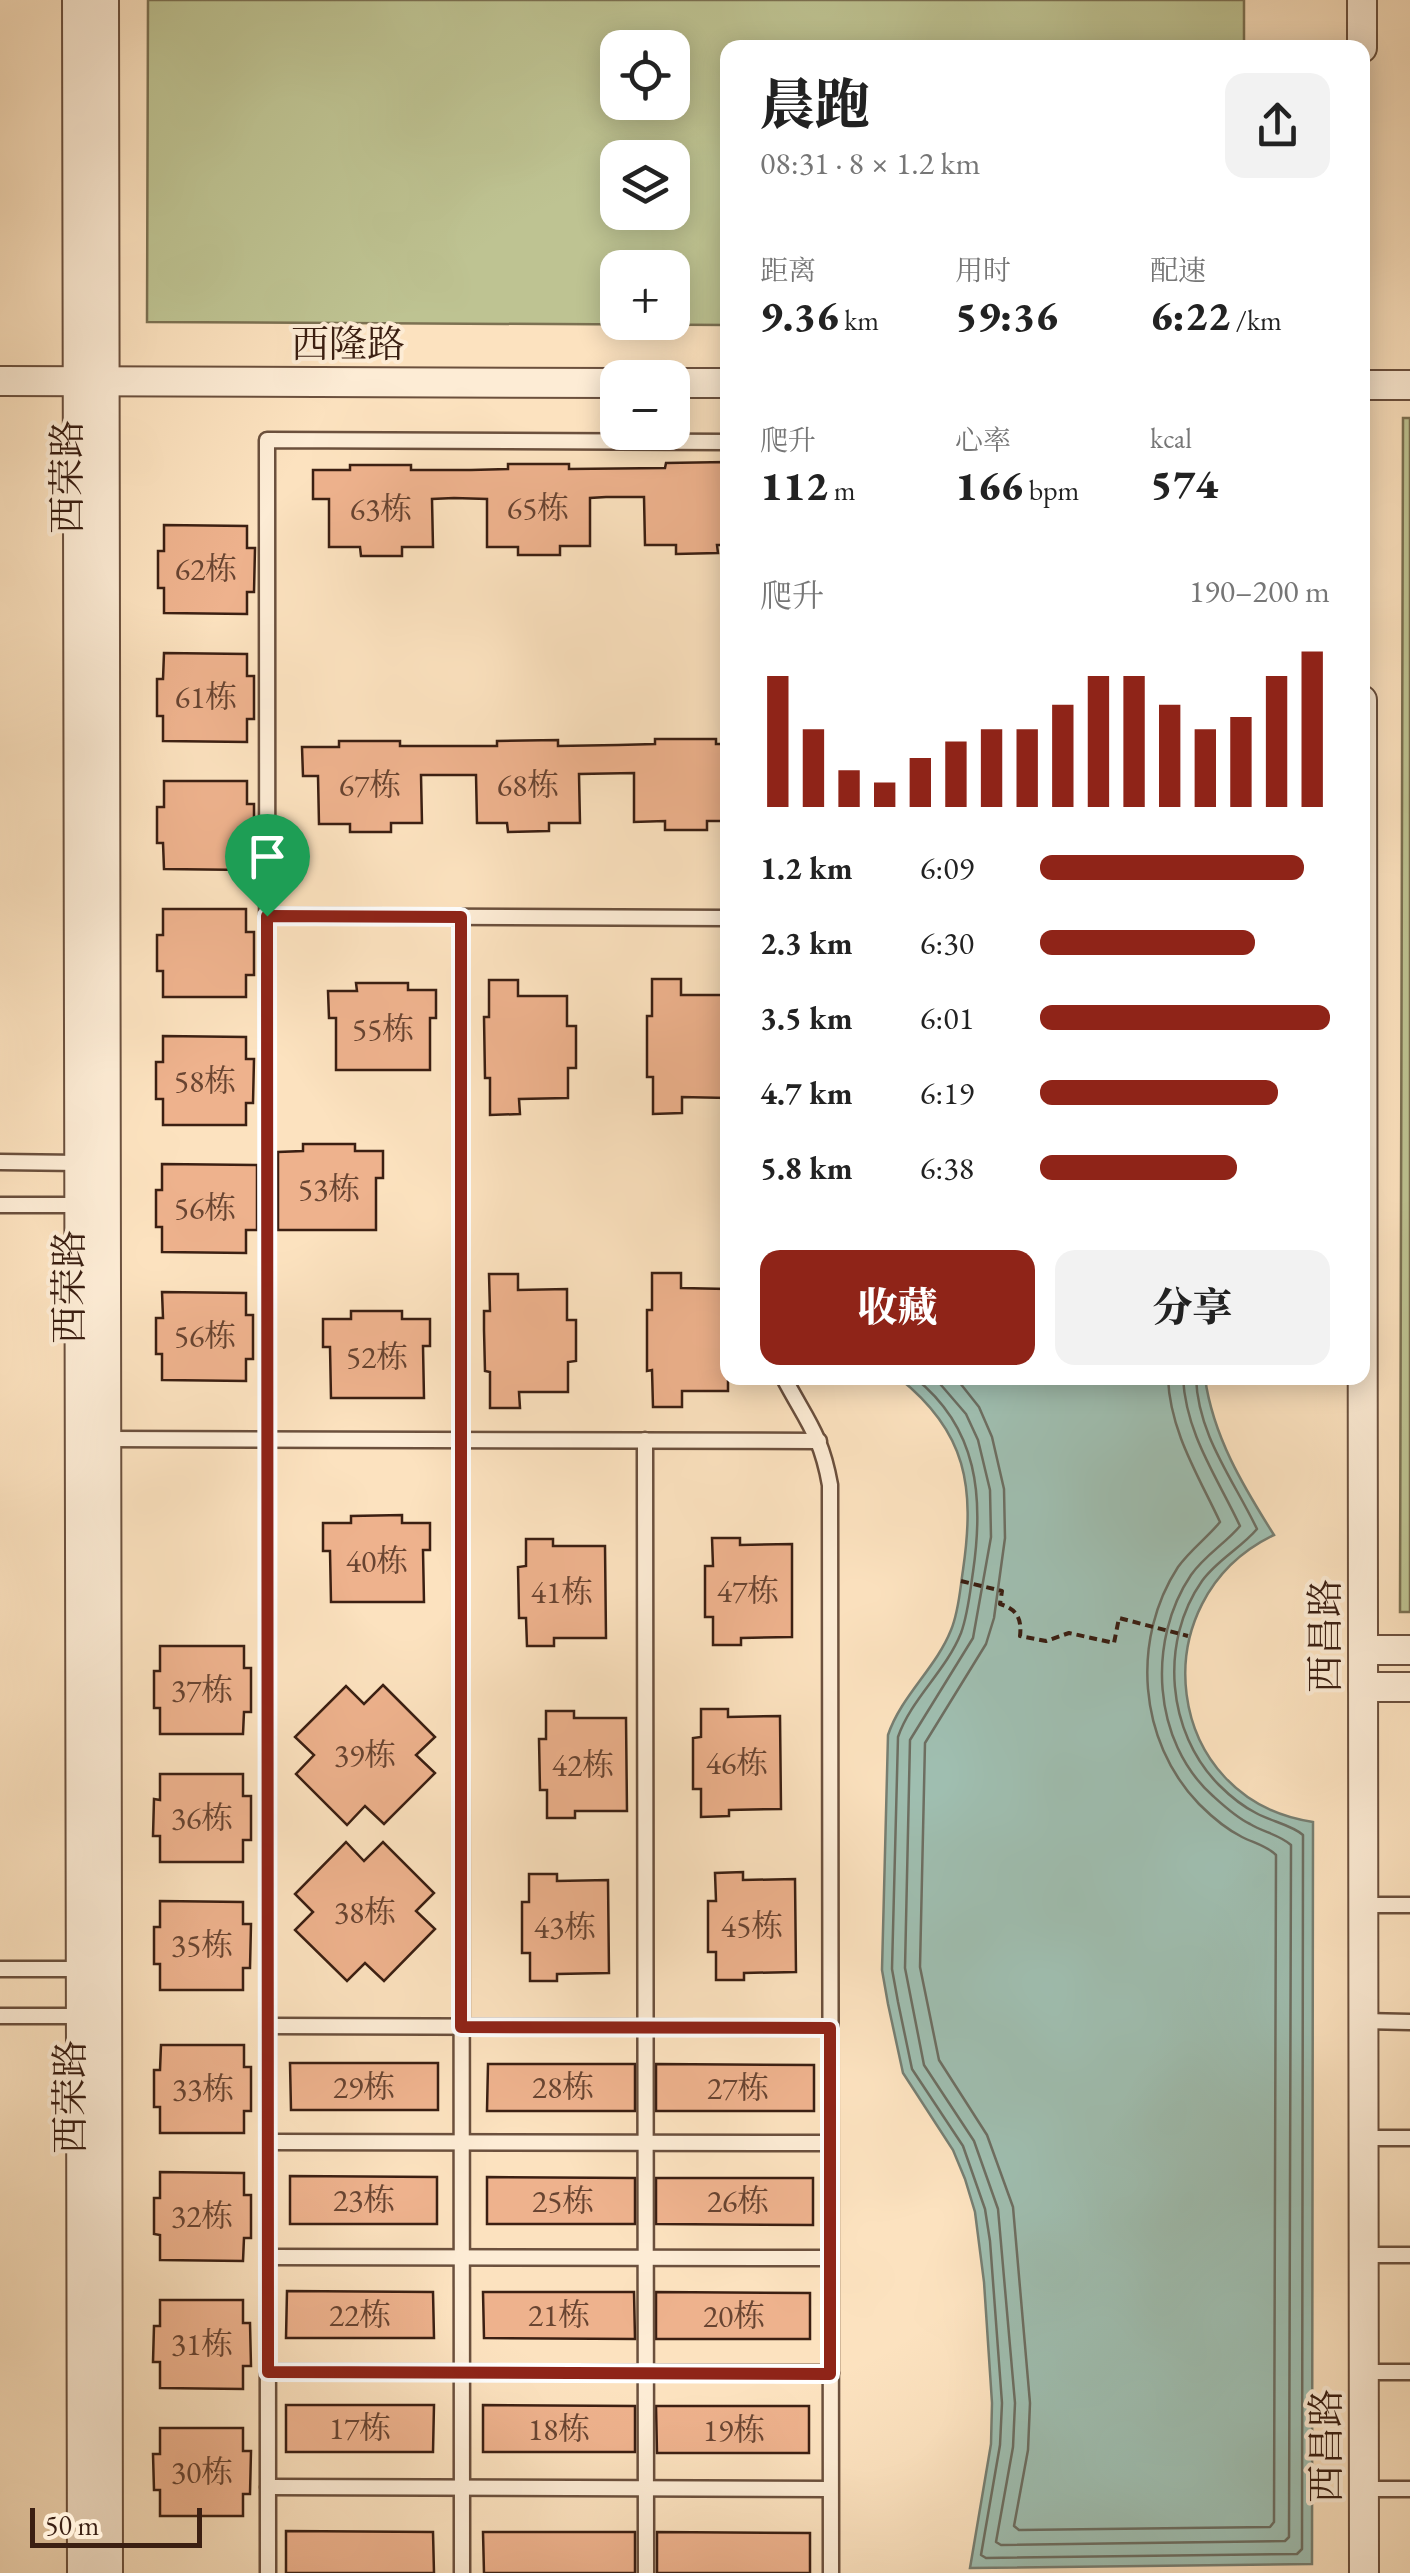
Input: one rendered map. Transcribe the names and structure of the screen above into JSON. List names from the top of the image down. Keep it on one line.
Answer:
{"streets":{"street":["西隆路","西荣路","西昌路"]},"crossings":[["西隆路","西荣路"]],"house_numbers":["65栋","63栋","62栋","61栋","67栋","68栋","55栋","58栋","53栋","56栋","56栋","52栋","40栋","47栋","41栋","37栋","39栋","46栋","42栋","36栋","38栋","45栋","43栋","35栋","29栋","28栋","27栋","33栋","23栋","25栋","26栋","32栋","22栋","21栋","20栋","31栋","17栋","18栋","19栋","30栋"],"scale_bar":"50 m","page":{"map_buttons":["+","−"],"heading":["晨跑","08:31 · 8 × 1.2 km"],"stats":[["距离","9.36 km"],["用时","59:36"],["配速","6:22 /km"],["爬升","112 m"],["心率","166 bpm"],["kcal","574"]],"chart":["爬升","190–200 m"],"list":[{"name":"1.2 km","note":"6:09"},{"name":"2.3 km","note":"6:30"},{"name":"3.5 km","note":"6:01"},{"name":"4.7 km","note":"6:19"},{"name":"5.8 km","note":"6:38"}],"buttons":["收藏","分享"],"scale":"50 m"}}
